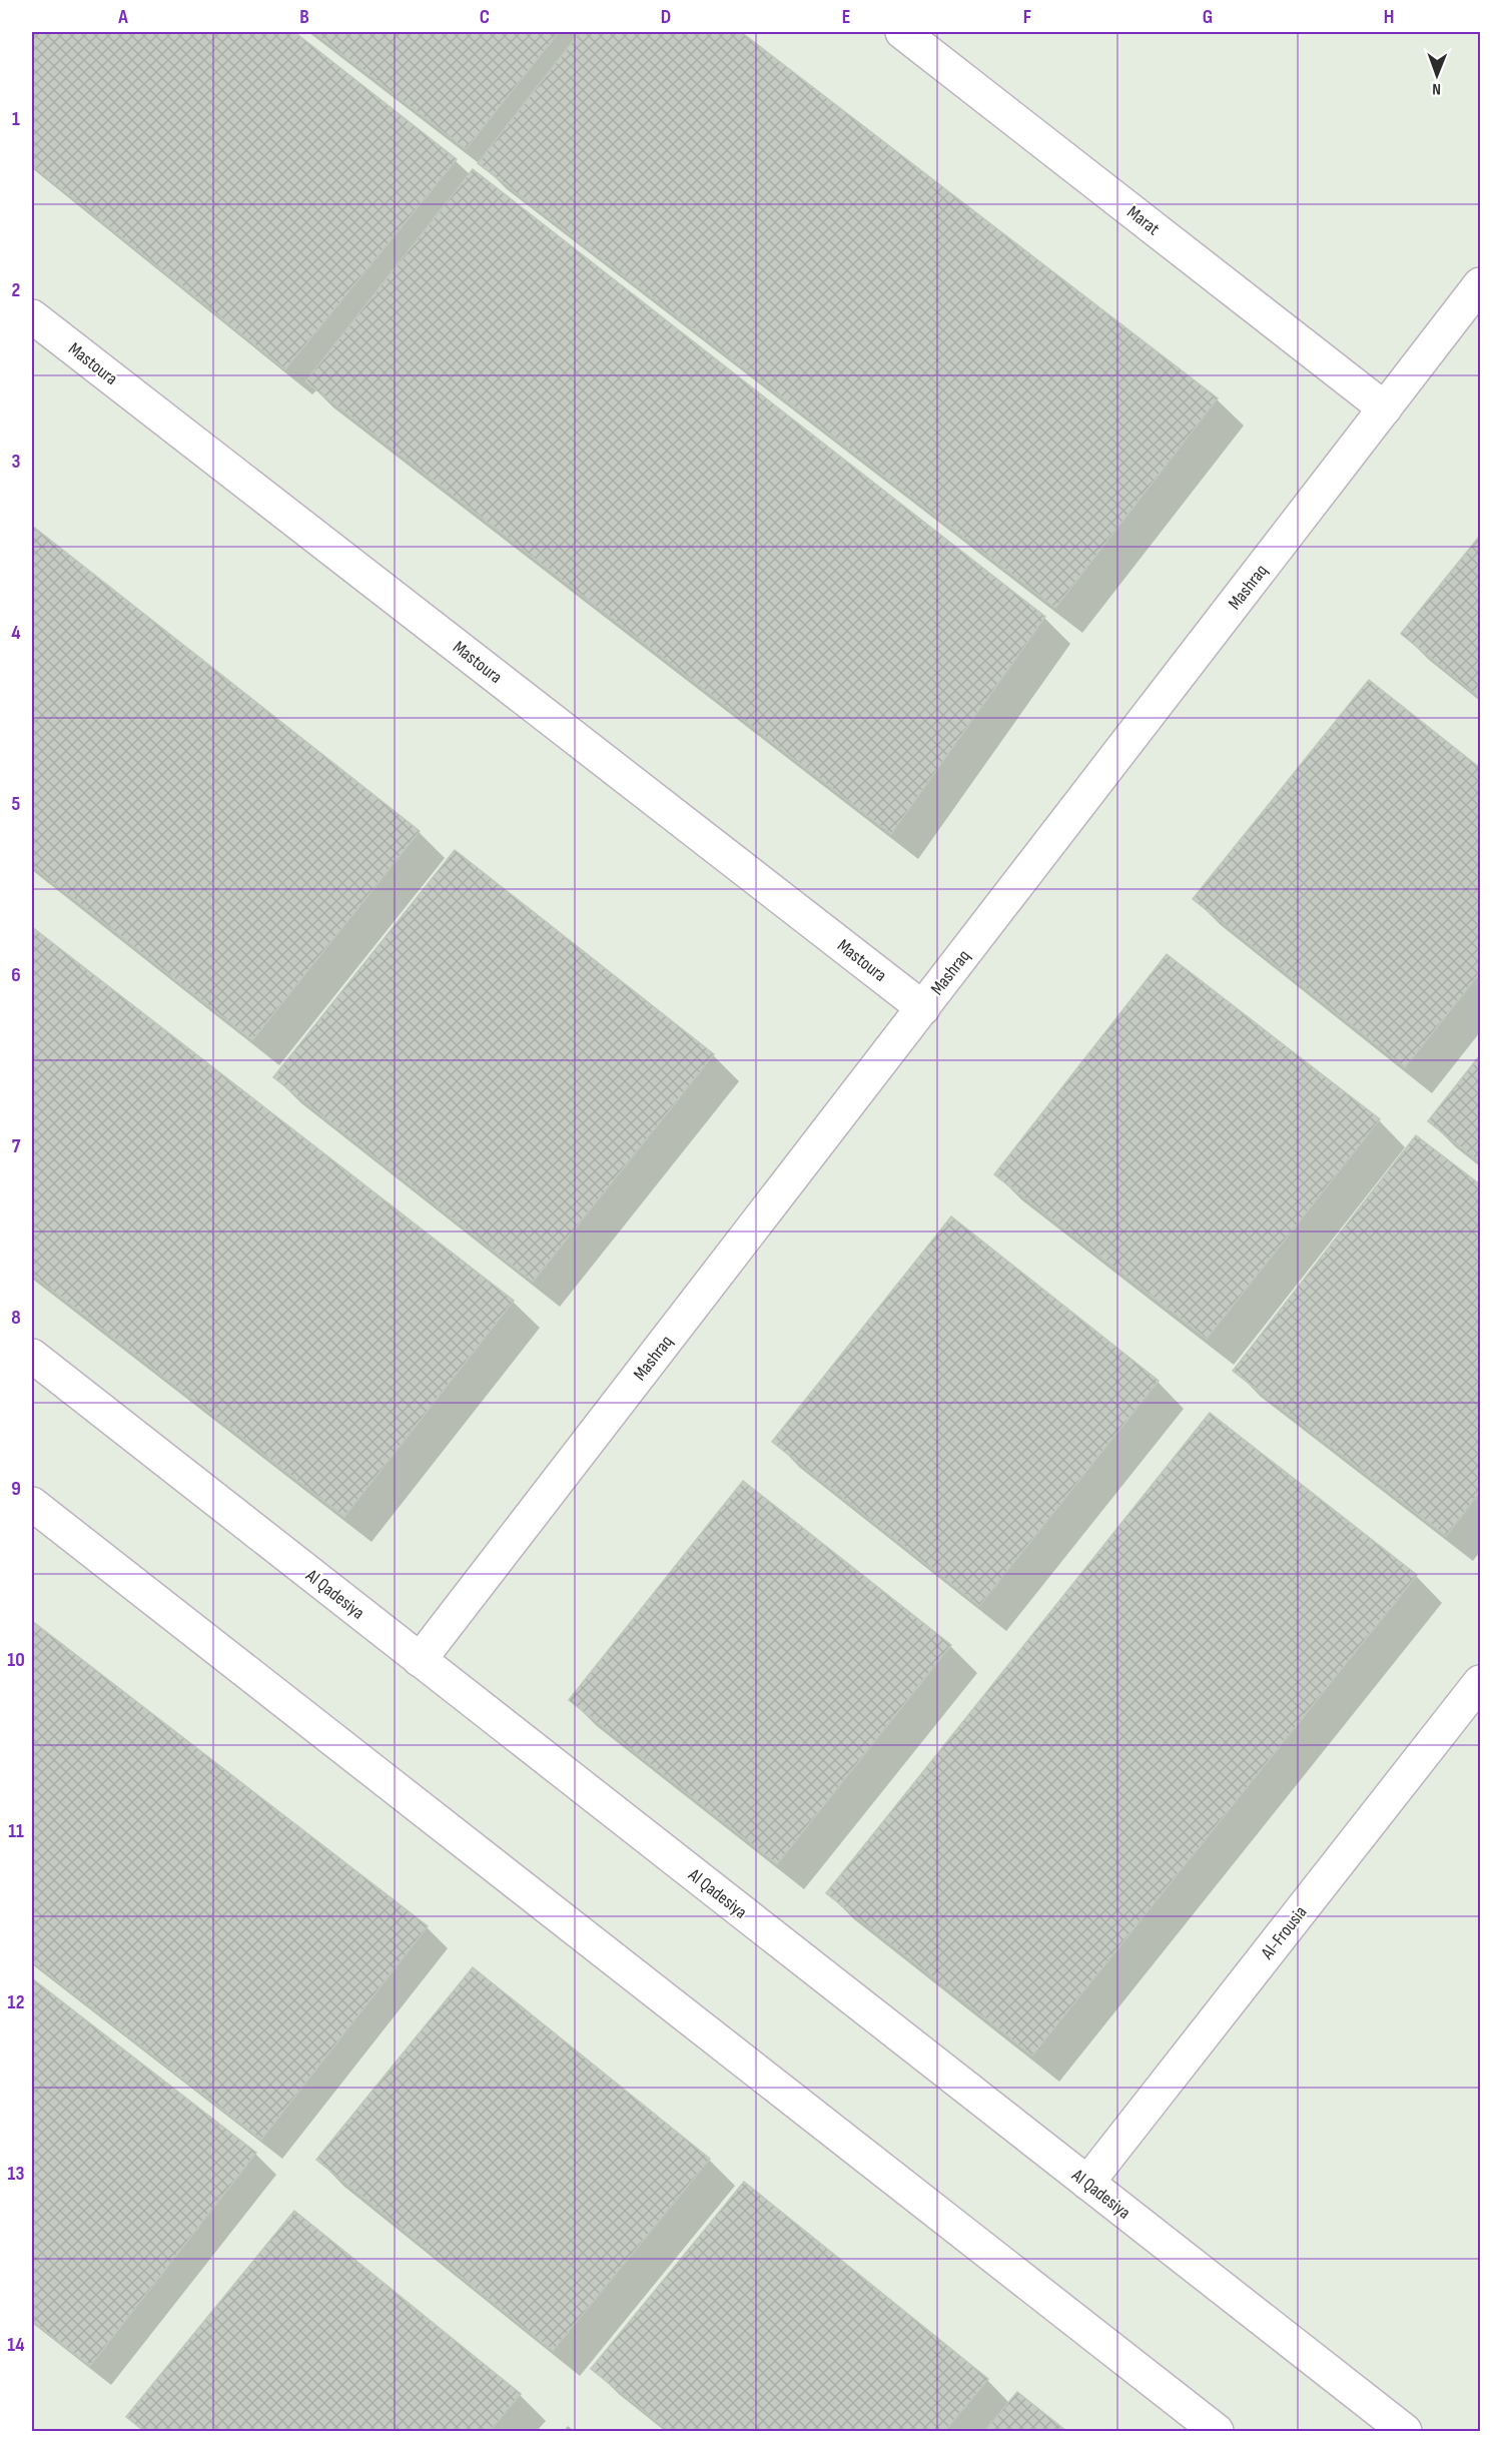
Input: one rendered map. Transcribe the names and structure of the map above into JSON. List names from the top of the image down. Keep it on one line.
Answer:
{"streets":{"street":["Marat","Mastoura","Mashraq","Al Qadesiya","Al-Frousia"]},"crossings":[["Marat","Mashraq"],["Mastoura","Mashraq"],["Mashraq","Al Qadesiya"],["Al Qadesiya","Al-Frousia"]],"north":"bottom","grid":{"columns":["A","B","C","D","E","F","G","H"],"rows":["1","2","3","4","5","6","7","8","9","10","11","12","13","14"]}}
